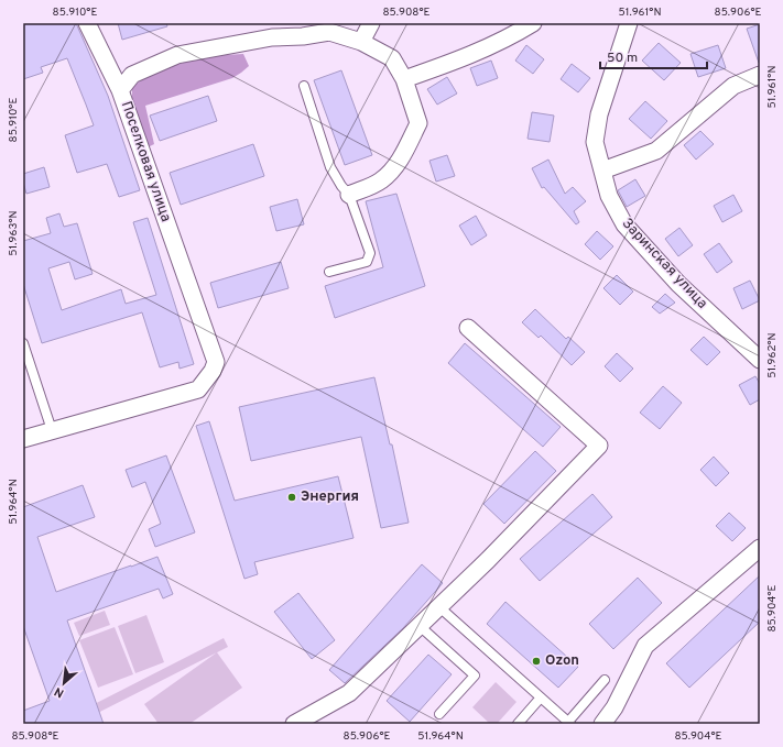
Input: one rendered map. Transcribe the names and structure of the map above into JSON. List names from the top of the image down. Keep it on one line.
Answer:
{"streets":{"street":["Поселковая улица","Заринская улица"]},"places":["Энергия","Ozon"],"scale_bar":"50 m","north":"bottom left","coordinates":["85.910°E","85.908°E","51.961°N","85.906°E","51.963°N","51.962°N","51.964°N","85.904°E"]}
